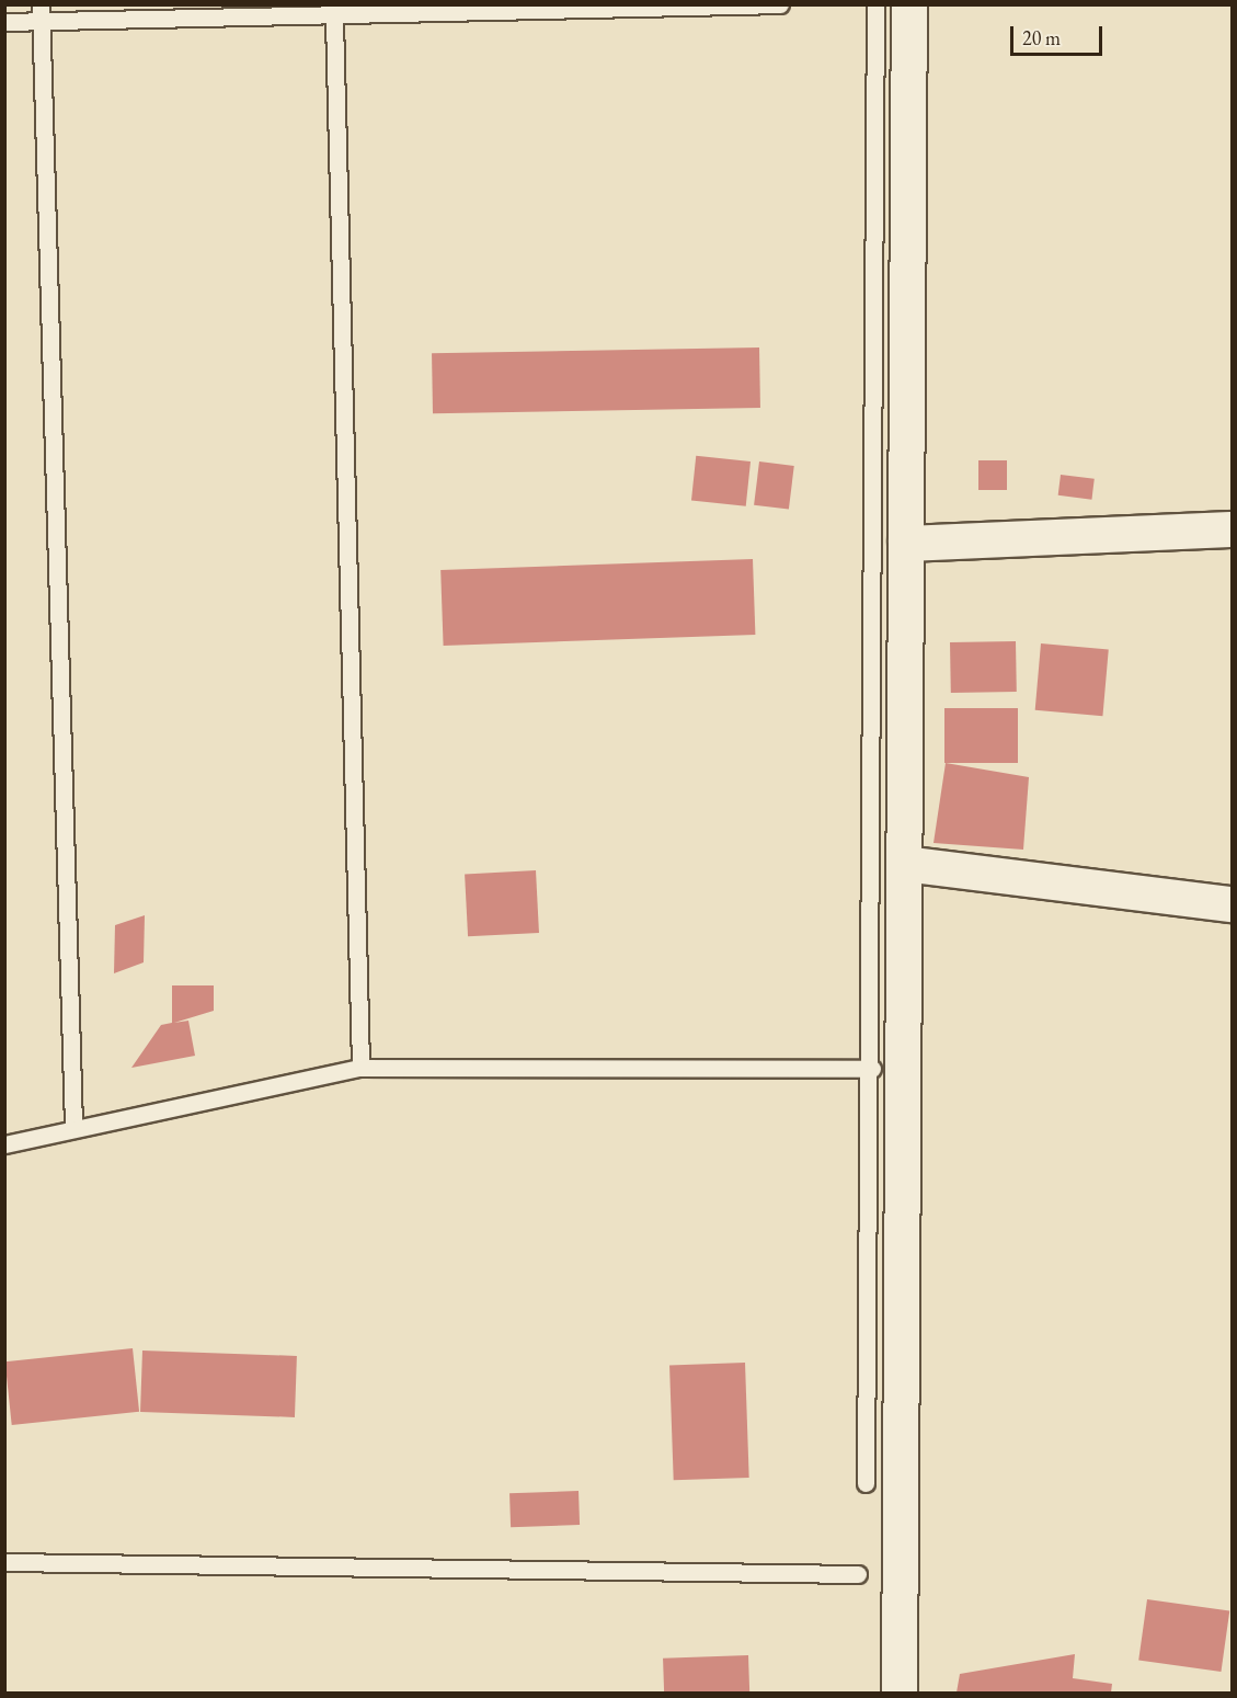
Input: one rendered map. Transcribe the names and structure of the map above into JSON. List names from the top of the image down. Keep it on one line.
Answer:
{"scale_bar":"20 m"}
